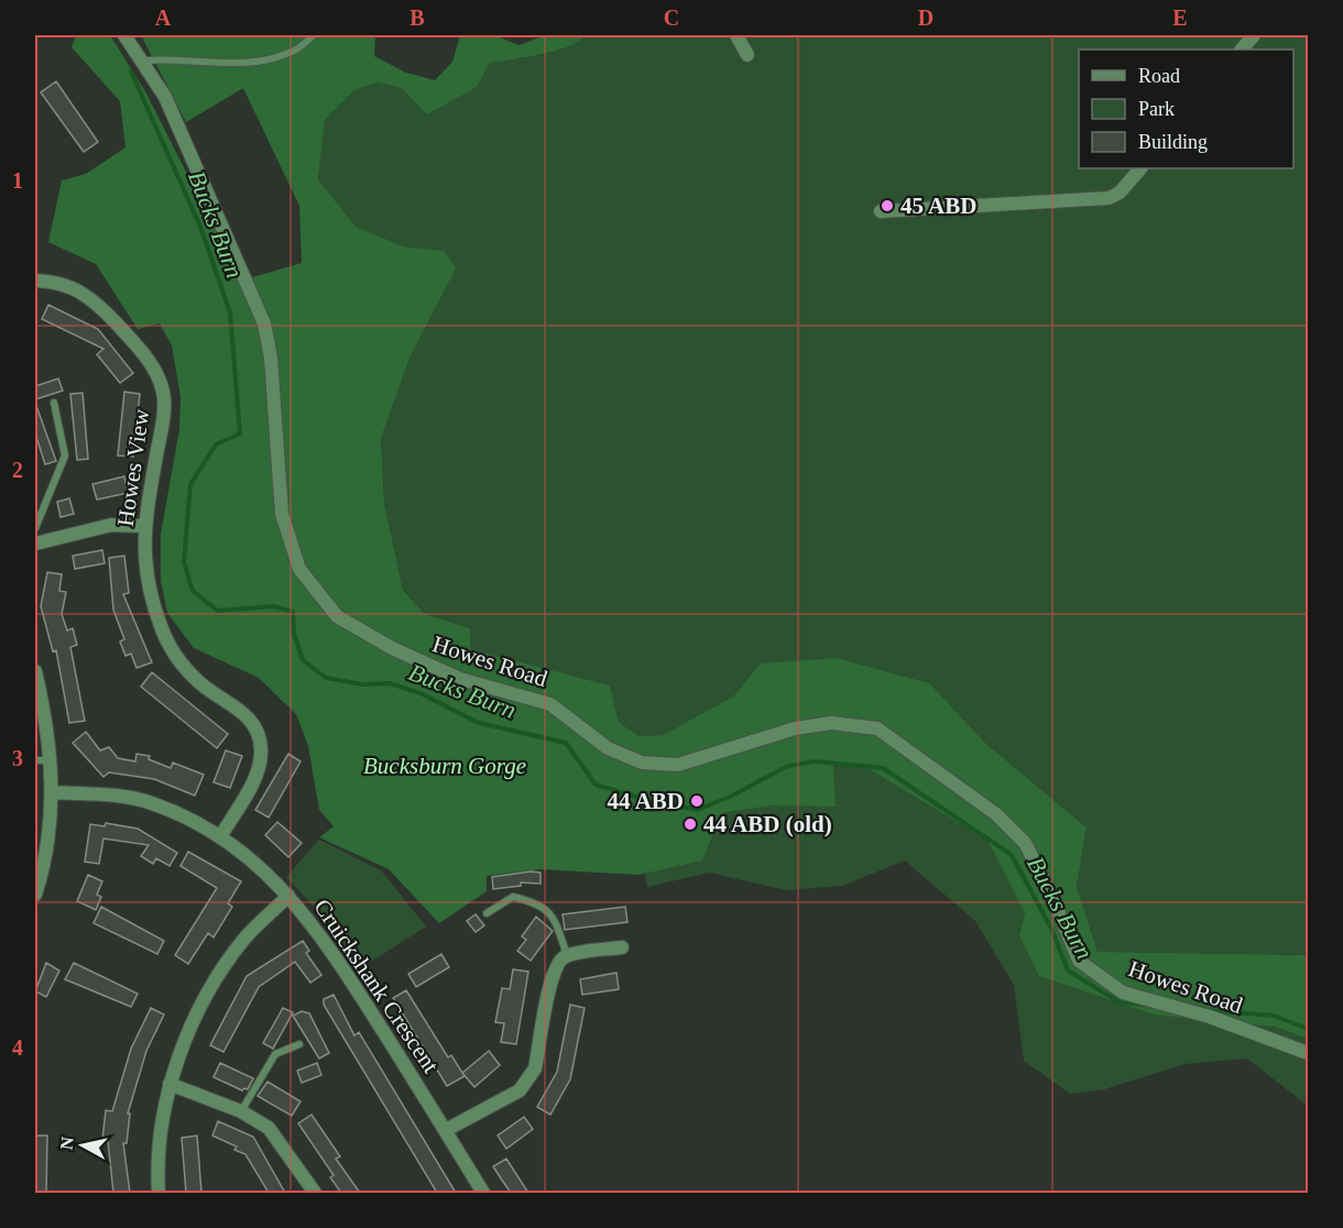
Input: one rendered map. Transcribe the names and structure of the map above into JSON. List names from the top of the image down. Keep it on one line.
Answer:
{"streets":{"street":["Howes View","Howes Road","Cruickshank Crescent"]},"crossings":[["Howes View","Cruickshank Crescent"]],"water":["Bucks Burn"],"parks":["Bucksburn Gorge"],"places":["45 ABD","44 ABD","44 ABD (old)"],"legend":["Road","Park","Building"],"north":"left","grid":{"columns":["A","B","C","D","E"],"rows":["1","2","3","4"]}}
